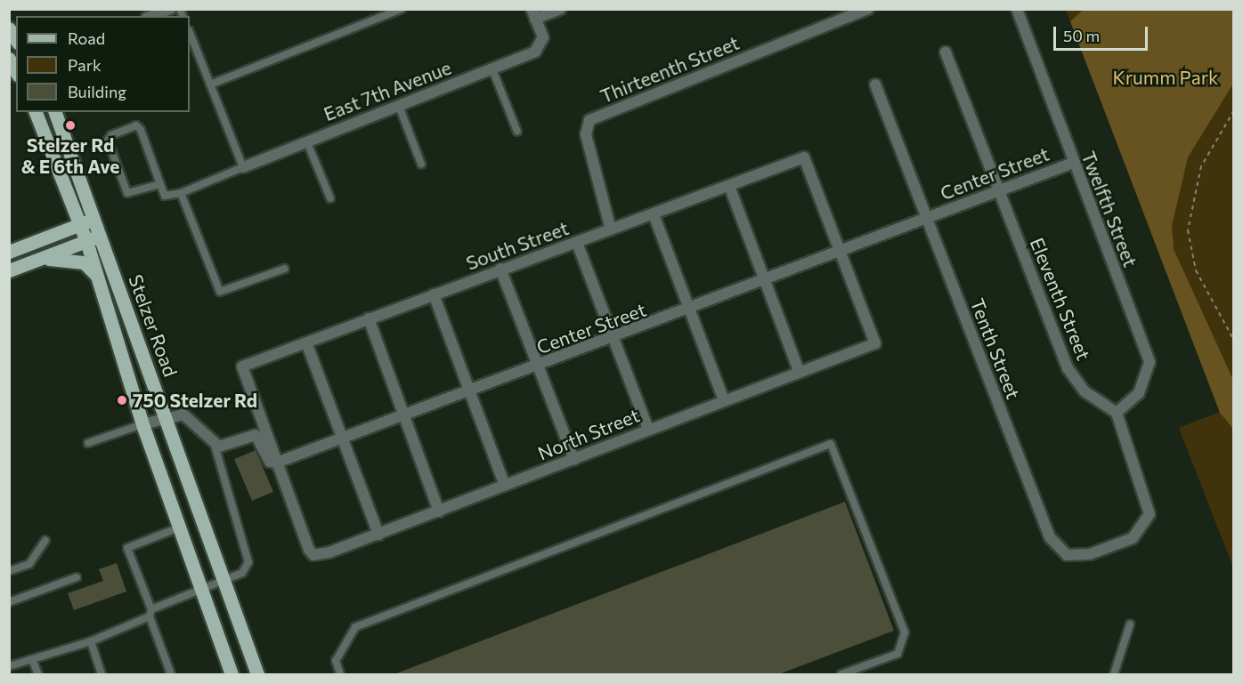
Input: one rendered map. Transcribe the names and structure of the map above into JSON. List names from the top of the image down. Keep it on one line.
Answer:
{"streets":{"main road":["Stelzer Road"],"street":["Thirteenth Street","East 7th Avenue","Center Street","Twelfth Street","South Street","Eleventh Street","Tenth Street","North Street"]},"crossings":[["Thirteenth Street","South Street"],["Center Street","Twelfth Street"],["Center Street","South Street"],["Center Street","Eleventh Street"],["Center Street","Tenth Street"],["Center Street","North Street"],["Twelfth Street","Eleventh Street"],["Twelfth Street","Tenth Street"],["South Street","North Street"],["Eleventh Street","Tenth Street"]],"parks":["Krumm Park"],"places":["Stelzer Rd & E 6th Ave","750 Stelzer Rd"],"legend":["Road","Park","Building"],"scale_bar":"50 m"}
